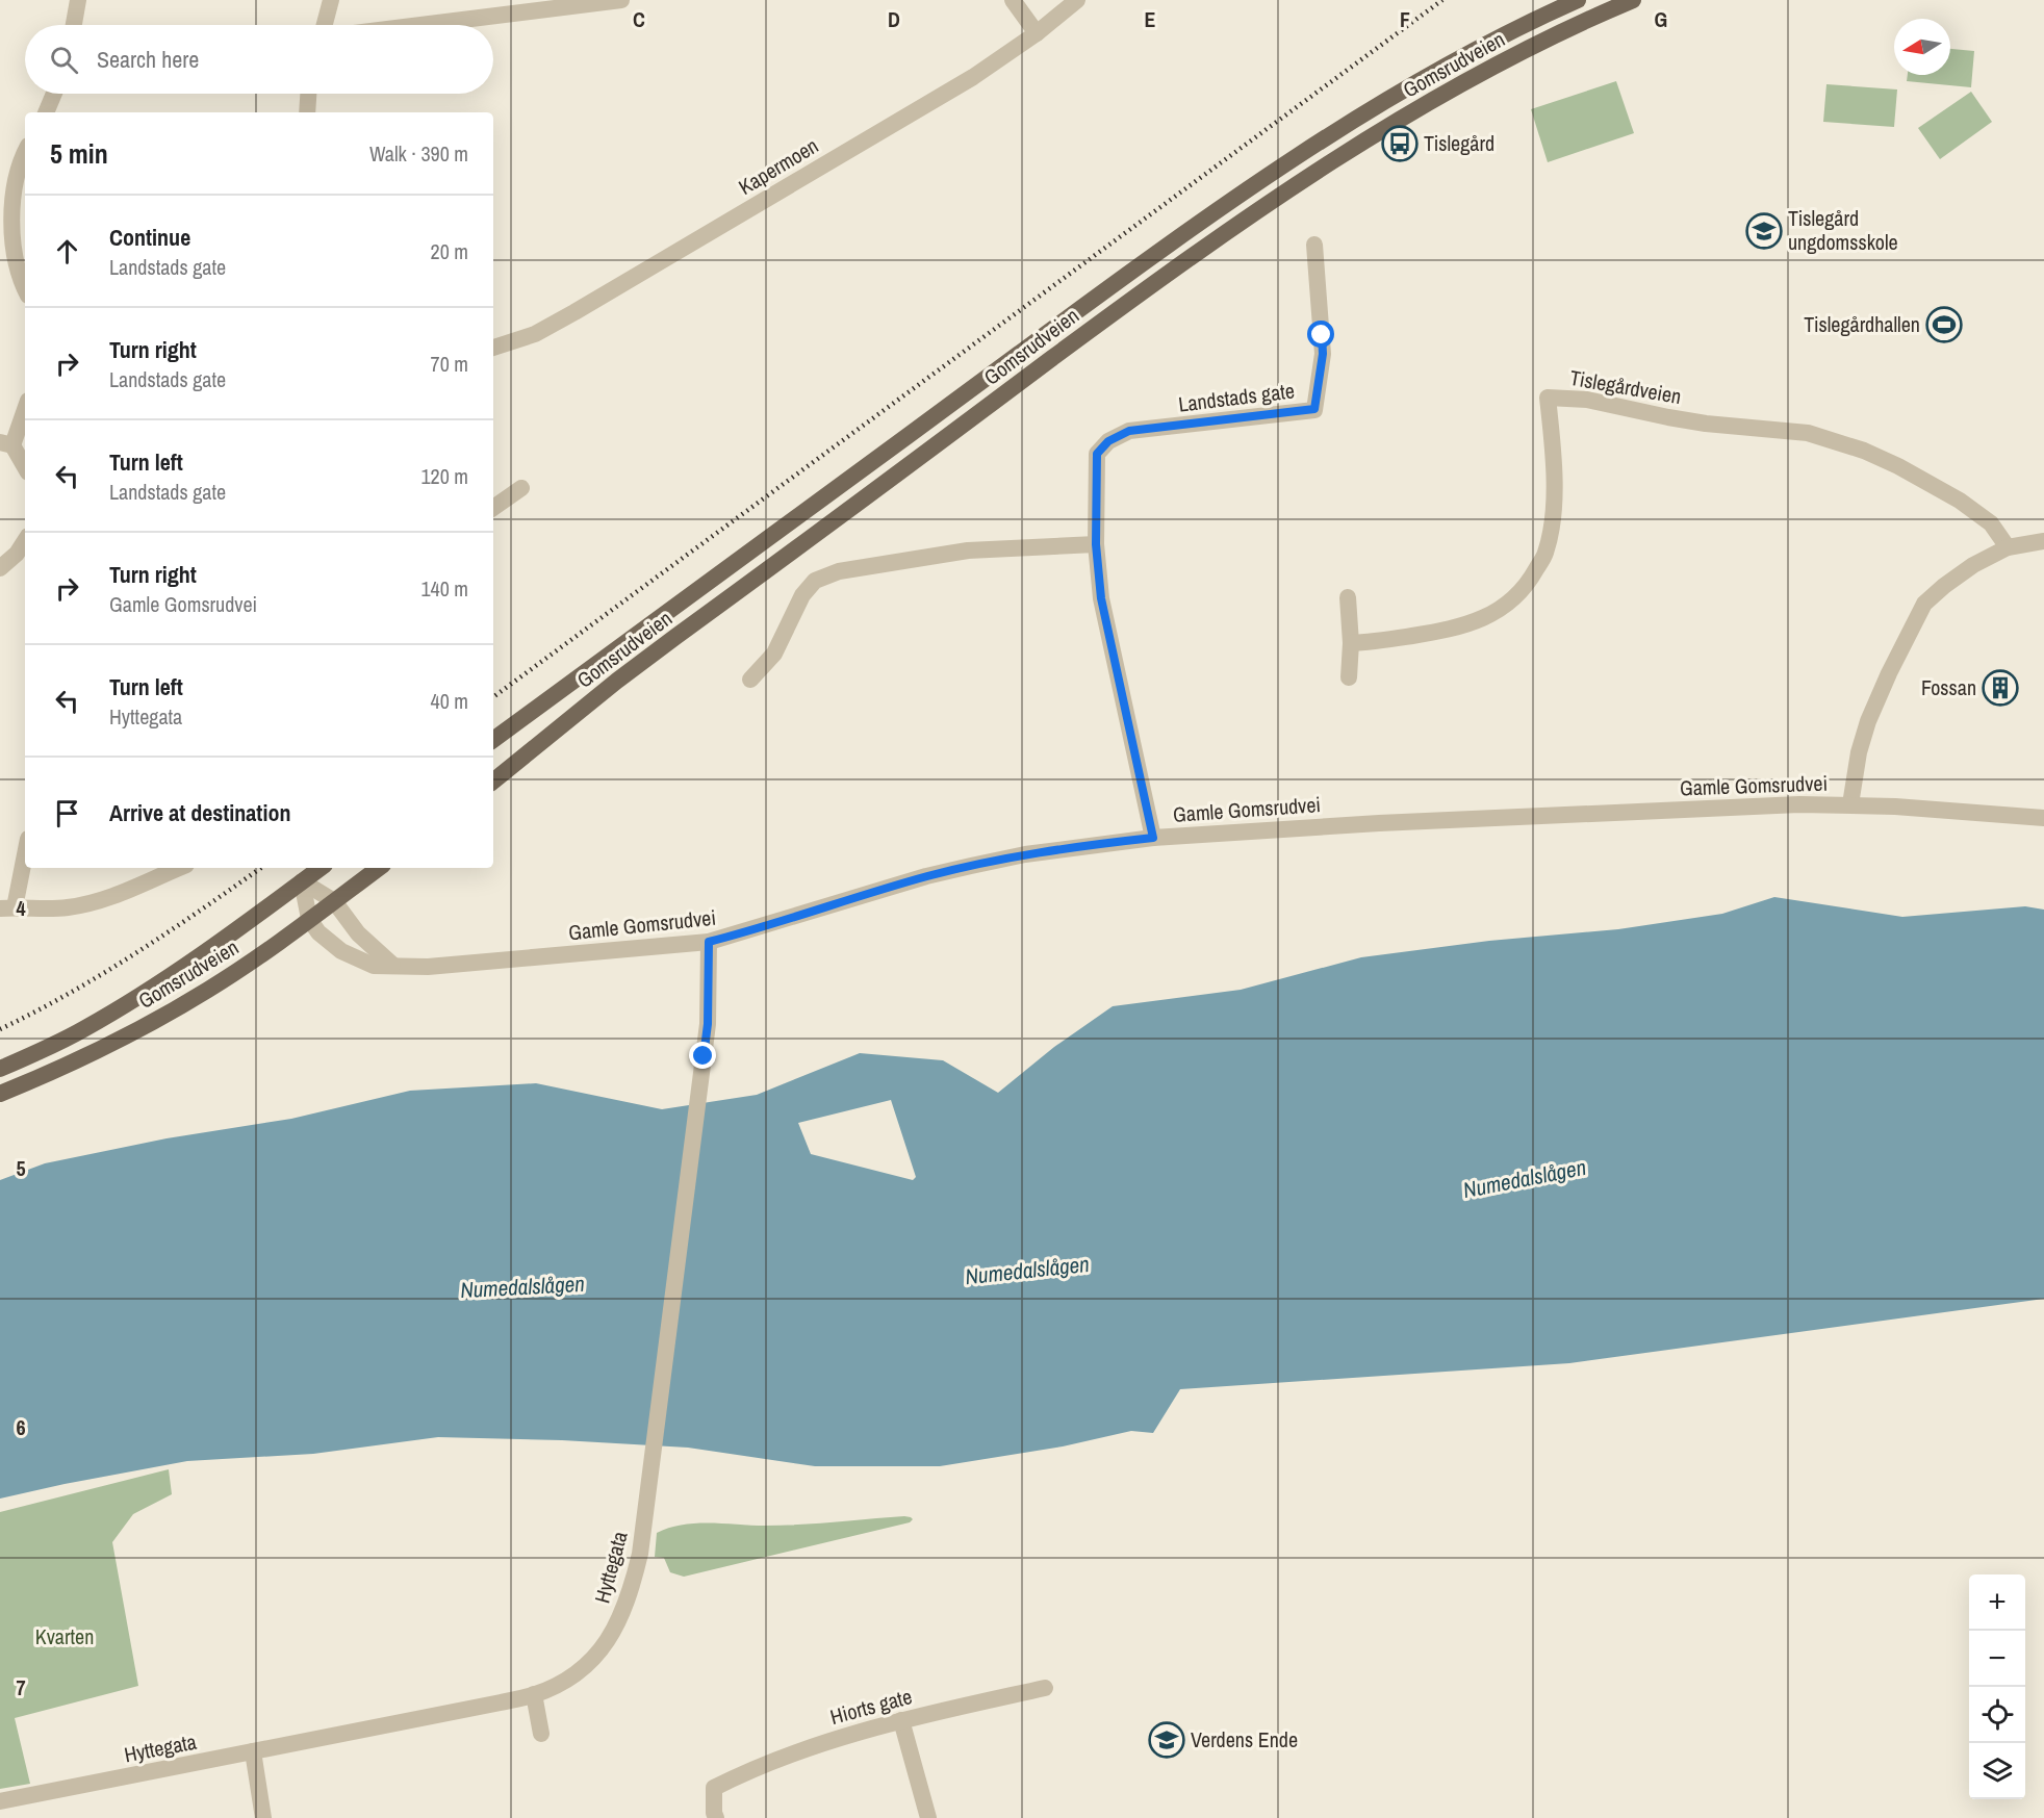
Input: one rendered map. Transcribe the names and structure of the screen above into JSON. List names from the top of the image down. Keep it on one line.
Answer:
{"streets":{"main road":["Gomsrudveien"],"street":["Kapermoen","Tislegårdveien","Landstads gate","Gamle Gomsrudvei","Hyttegata","Hiorts gate"]},"crossings":[["Gomsrudveien","Gamle Gomsrudvei"],["Landstads gate","Gamle Gomsrudvei"],["Gamle Gomsrudvei","Hyttegata"]],"water":["Numedalslågen"],"parks":["Kvarten"],"places":{"bus stop":["Tislegård"],"school or university":["Tislegård ungdomsskole","Verdens Ende"],"sports":["Tislegårdhallen"],"building":["Fossan"]},"north":"left","page":{"search":"Search here","heading":["5 min","Walk · 390 m"],"list":[["Continue","Landstads gate","20 m"],["Turn right","Landstads gate","70 m"],["Turn left","Landstads gate","120 m"],["Turn right","Gamle Gomsrudvei","140 m"],["Turn left","Hyttegata","40 m"],"Arrive at destination"],"map_buttons":["+","−"]},"grid":{"columns":["C","D","E","F","G"],"rows":["4","5","6","7"]}}
